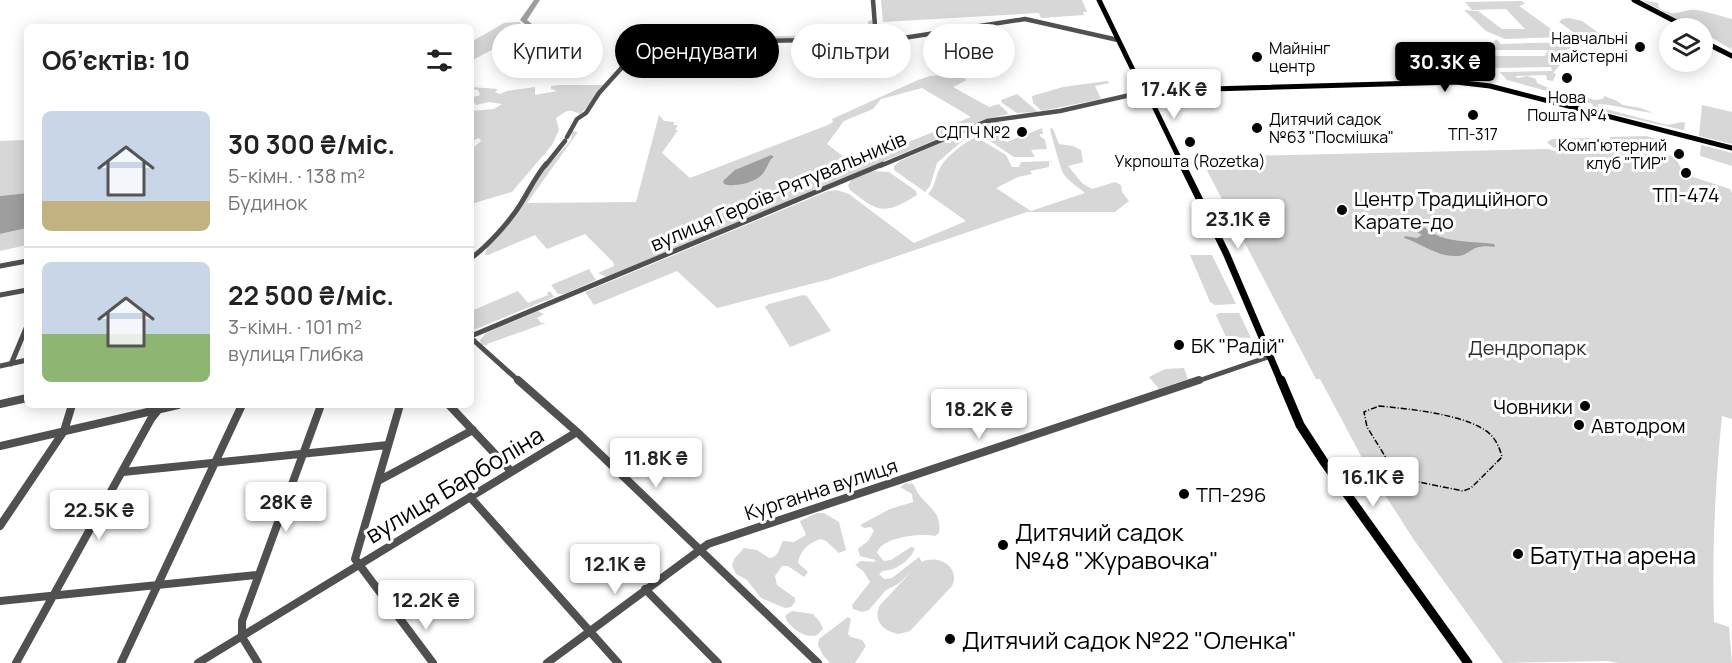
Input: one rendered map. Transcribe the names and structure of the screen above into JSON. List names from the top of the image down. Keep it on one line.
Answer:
{"streets":{"main road":["вулиця Героїв-Рятувальників"],"street":["вулиця Барболіна","Курганна вулиця"]},"parks":["Дендропарк"],"places":["Навчальні майстерні","Майнінг центр","Нова Пошта №4","ТП-317","Дитячий садок №63 \"Посмішка\"","СДПЧ №2","Укрпошта (Rozetka)","Комп'ютерний клуб \"ТИР\"","ТП-474","Центр Традиційного Карате-до","БК \"Радій\"","Човники","Автодром","ТП-296","Дитячий садок №48 \"Журавочка\"","Батутна арена","Дитячий садок №22 \"Оленка\""],"page":{"chip":["Купити","Орендувати","Фільтри","Нове"],"heading":"Об’єктів: 10","price":["30.3K ₴","17.4K ₴","23.1K ₴","18.2K ₴","11.8K ₴","16.1K ₴","28K ₴","22.5K ₴","12.1K ₴","12.2K ₴"],"list":[{"name":"30 300 ₴/міс.","note":"5-кімн. · 138 m² · Будинок"},{"name":"22 500 ₴/міс.","note":"3-кімн. · 101 m² · вулиця Глибка"}]}}
